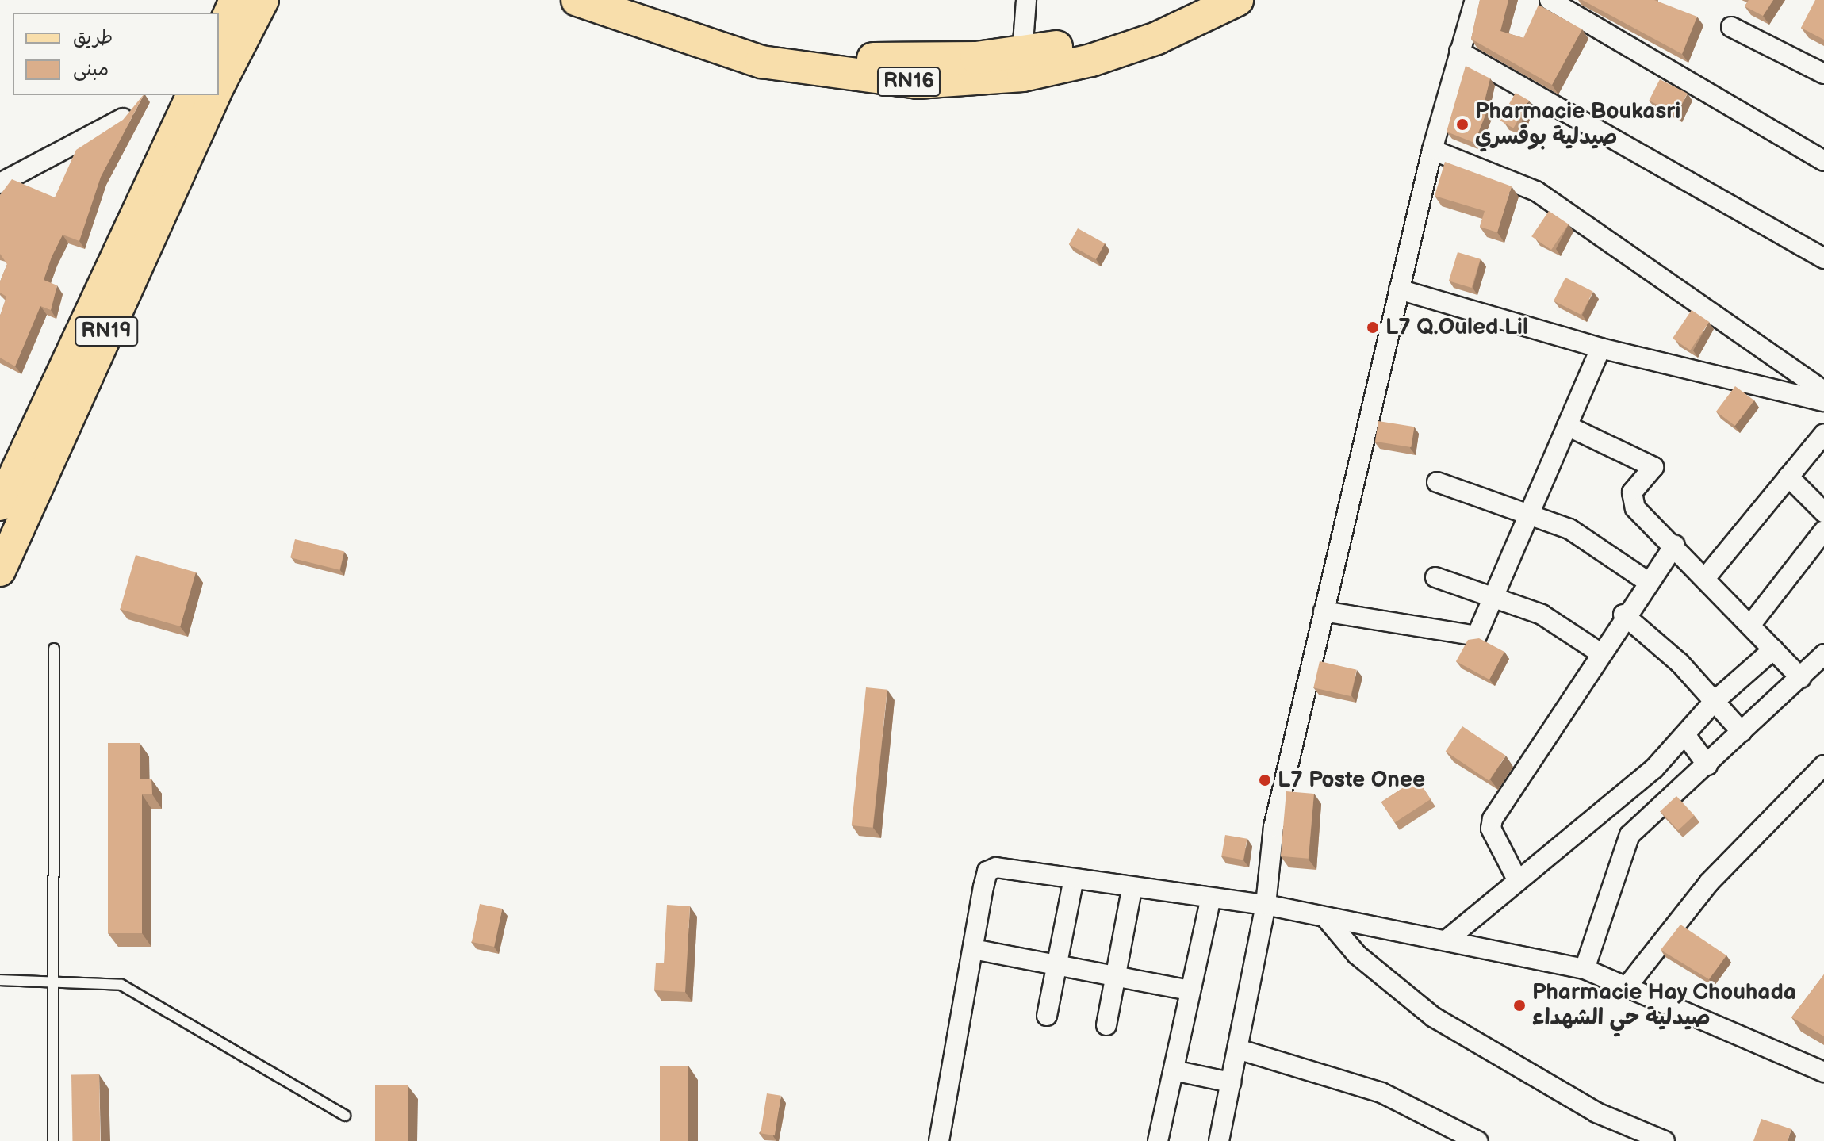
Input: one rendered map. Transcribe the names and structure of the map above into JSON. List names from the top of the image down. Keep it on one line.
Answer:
{"streets":{"highway":["RN16"],"main road":["RN19"]},"places":["Pharmacie Boukasri صيدلية بوقسري","L7 Q.Ouled Lil","L7 Poste Onee","Pharmacie Hay Chouhada صيدلية حي الشهداء"],"legend":["طريق","مبنى"]}
